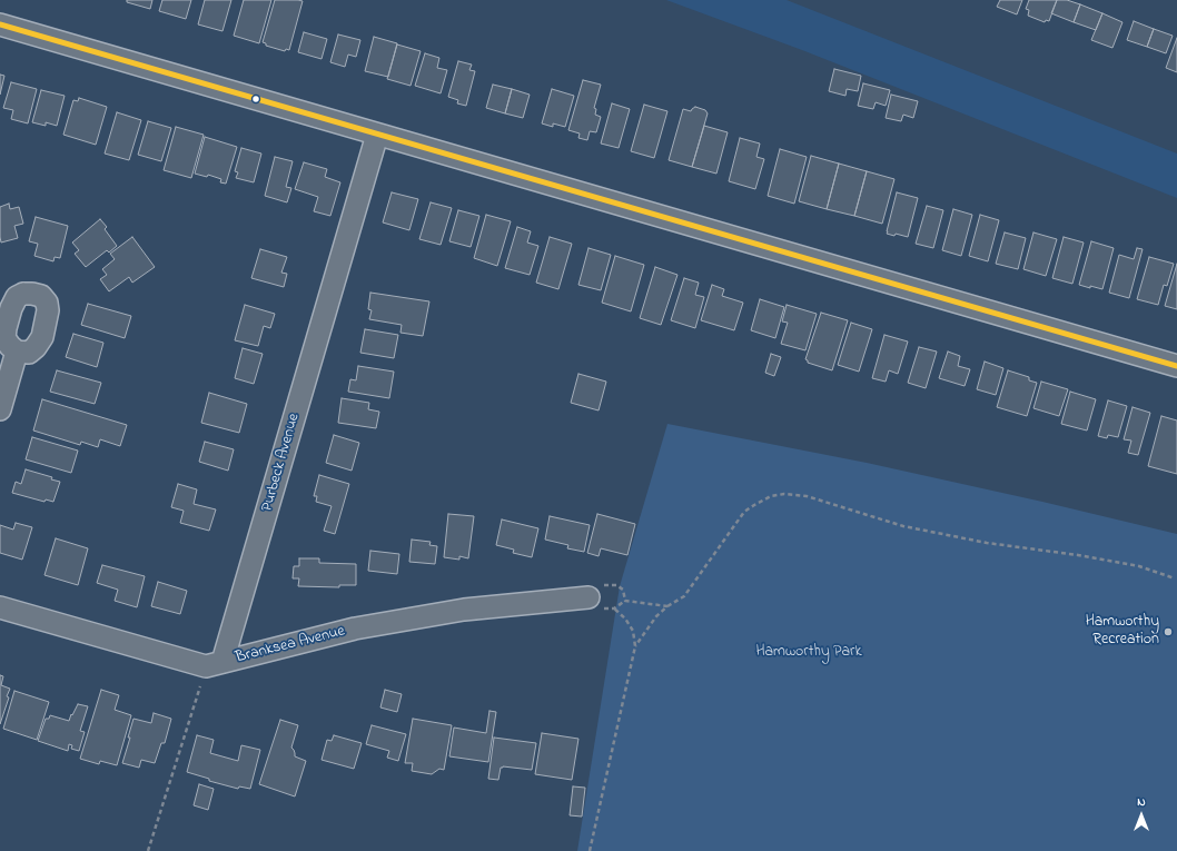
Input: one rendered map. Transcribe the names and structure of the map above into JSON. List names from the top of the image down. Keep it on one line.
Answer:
{"streets":{"street":["Purbeck Avenue","Branksea Avenue"]},"crossings":[["Purbeck Avenue","Branksea Avenue"]],"parks":["Hamworthy Park"],"places":["Hamworthy Recreation"],"north":"top"}
